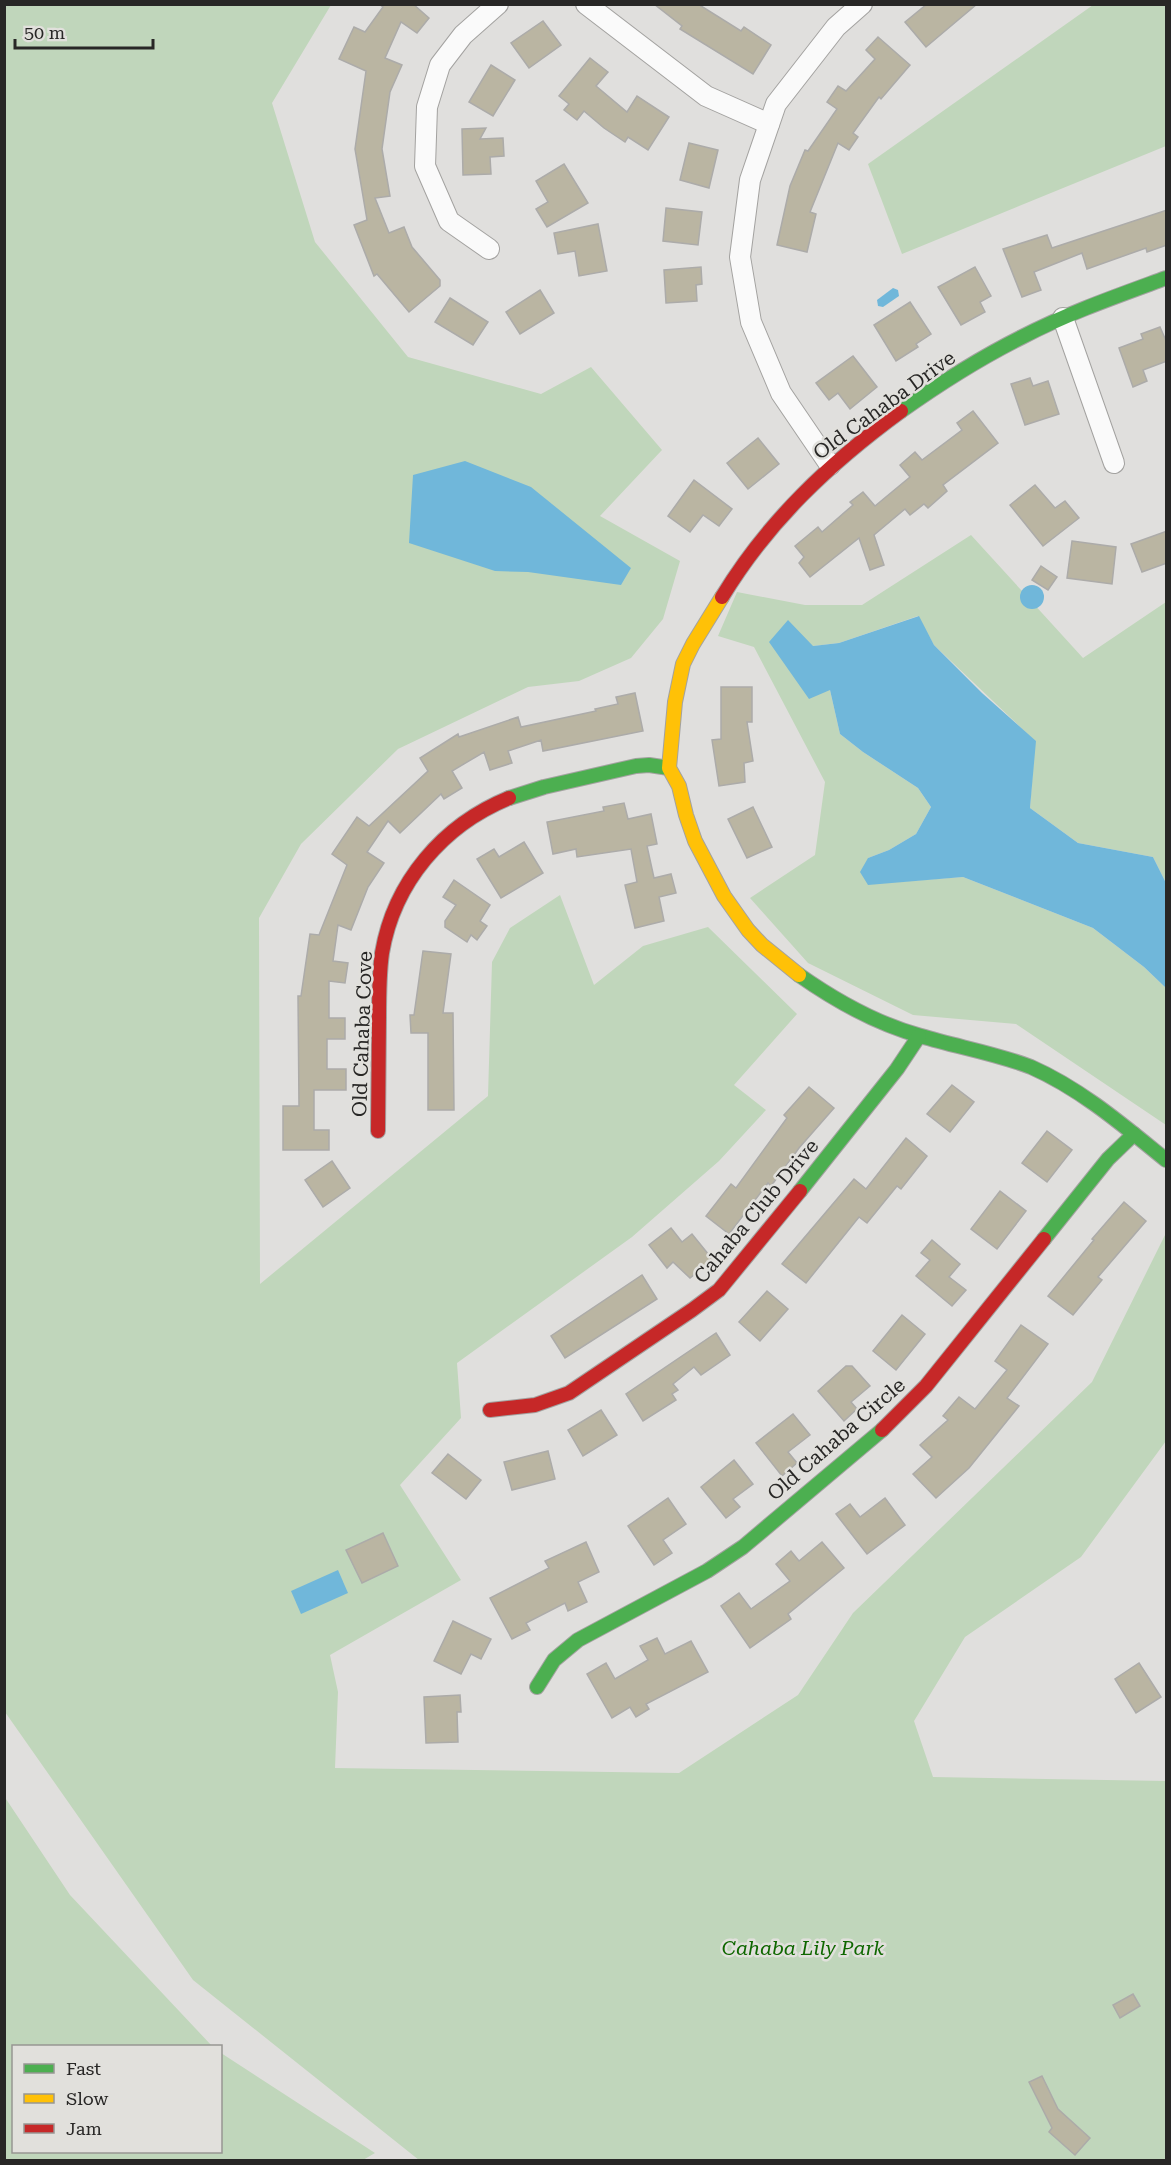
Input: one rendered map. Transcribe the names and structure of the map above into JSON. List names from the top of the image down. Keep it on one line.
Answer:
{"streets":{"street":["Old Cahaba Drive","Old Cahaba Cove","Cahaba Club Drive","Old Cahaba Circle"]},"crossings":[["Old Cahaba Drive","Old Cahaba Cove"],["Old Cahaba Drive","Cahaba Club Drive"],["Old Cahaba Drive","Old Cahaba Circle"]],"parks":["Cahaba Lily Park"],"legend":["Fast","Slow","Jam"],"scale_bar":"50 m"}
